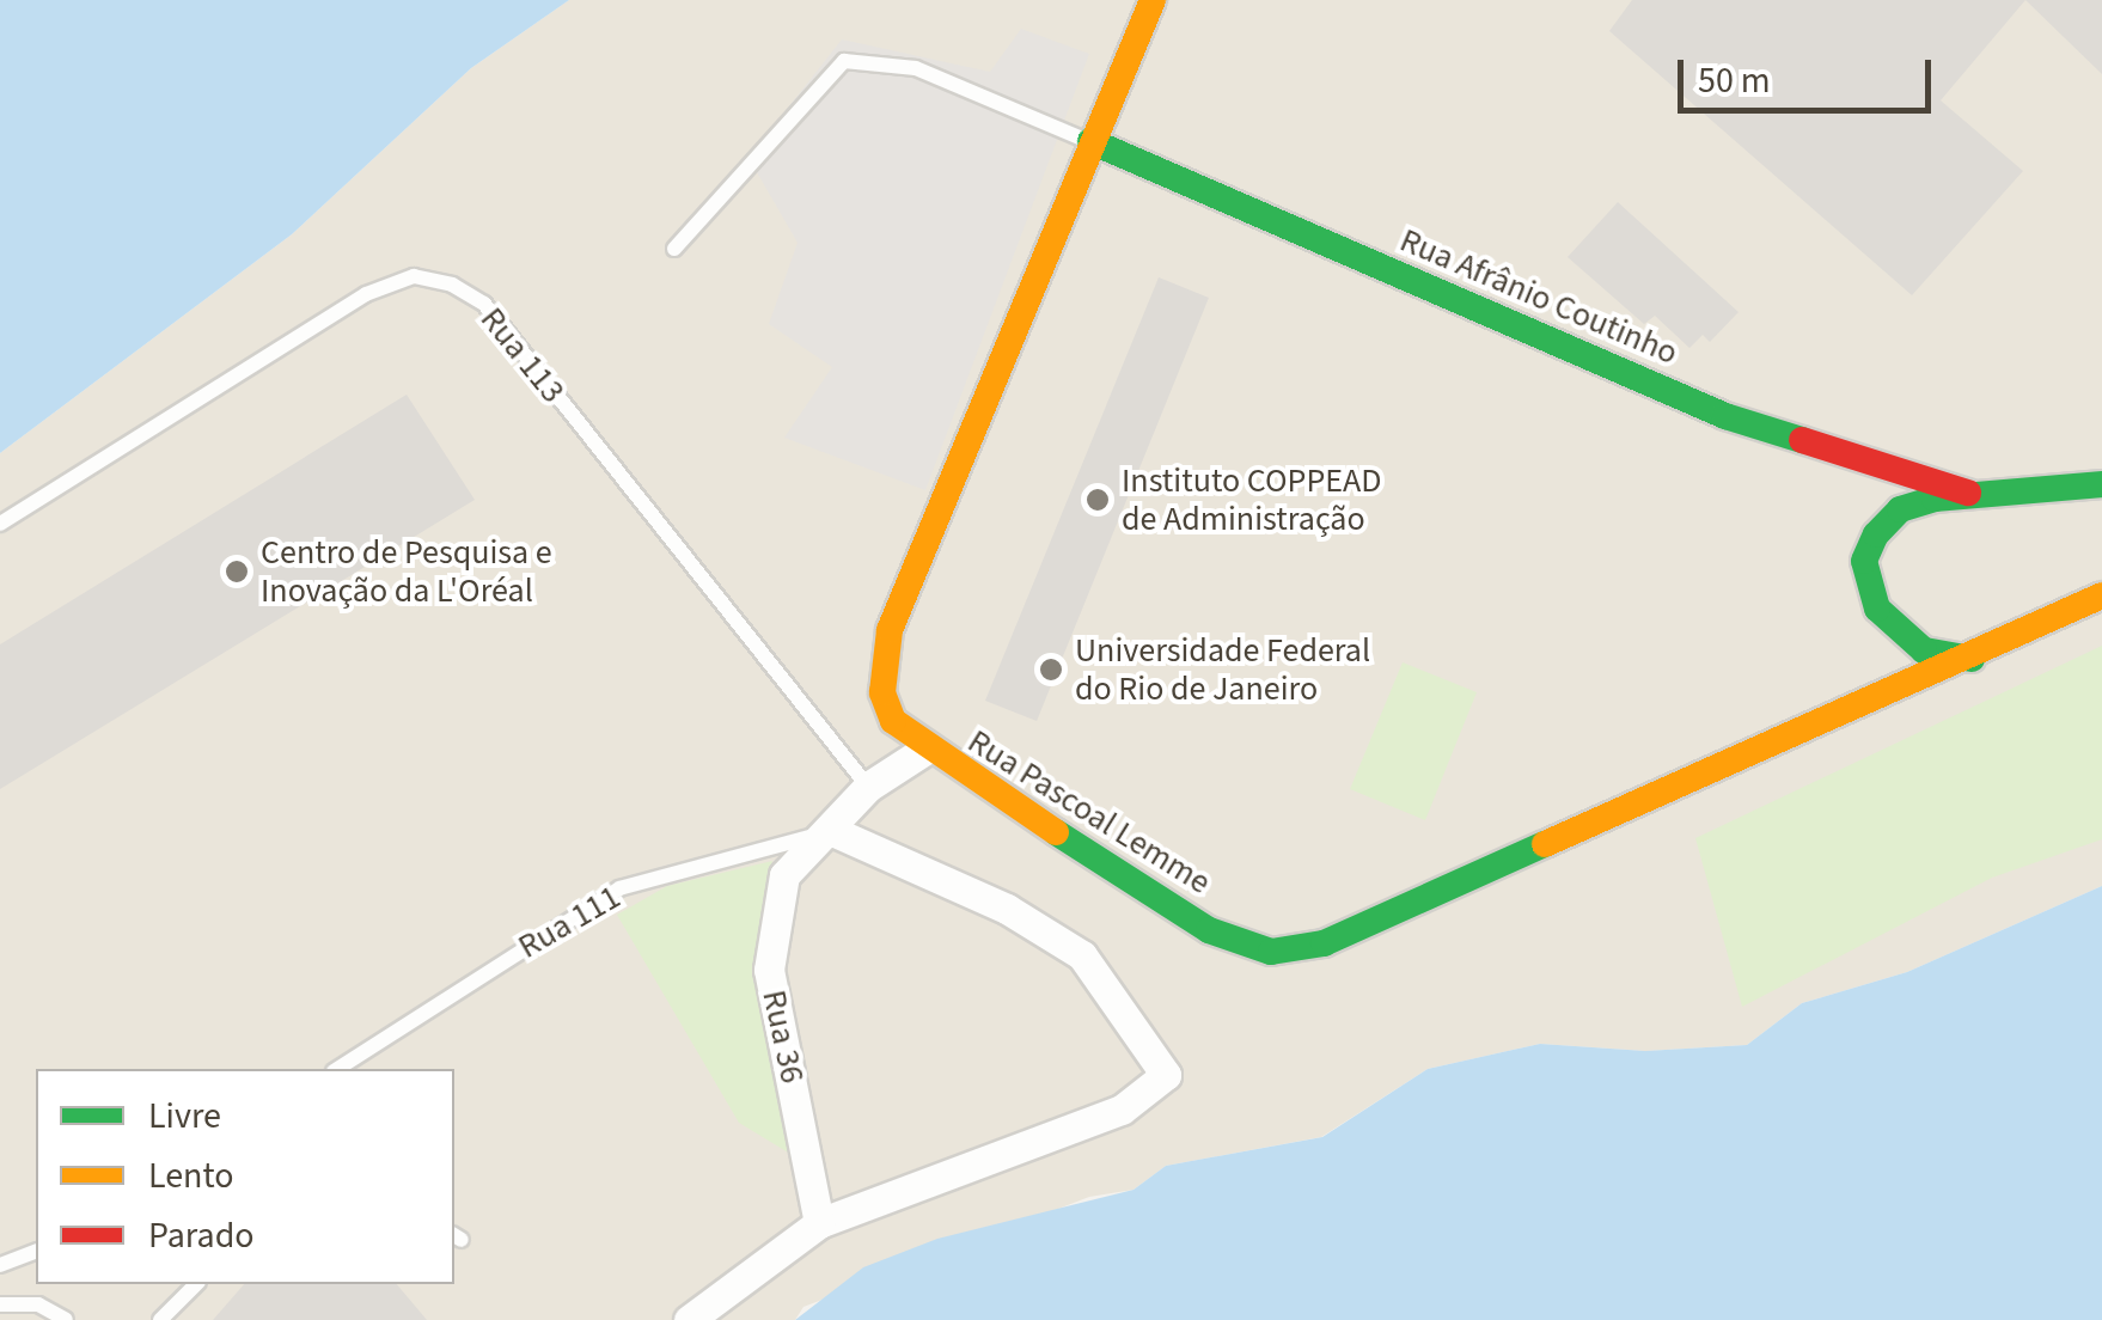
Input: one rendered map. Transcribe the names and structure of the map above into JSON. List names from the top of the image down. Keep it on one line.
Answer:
{"streets":{"street":["Rua Afrânio Coutinho","Rua Pascoal Lemme","Rua 36"],"lane":["Rua 113","Rua 111"]},"crossings":[["Rua Afrânio Coutinho","Rua Pascoal Lemme"],["Rua 113","Rua 36"],["Rua Pascoal Lemme","Rua 36"],["Rua 111","Rua 36"]],"places":["Instituto COPPEAD de Administração","Centro de Pesquisa e Inovação da L'Oréal","Universidade Federal do Rio de Janeiro"],"legend":["Livre","Lento","Parado"],"scale_bar":"50 m"}
